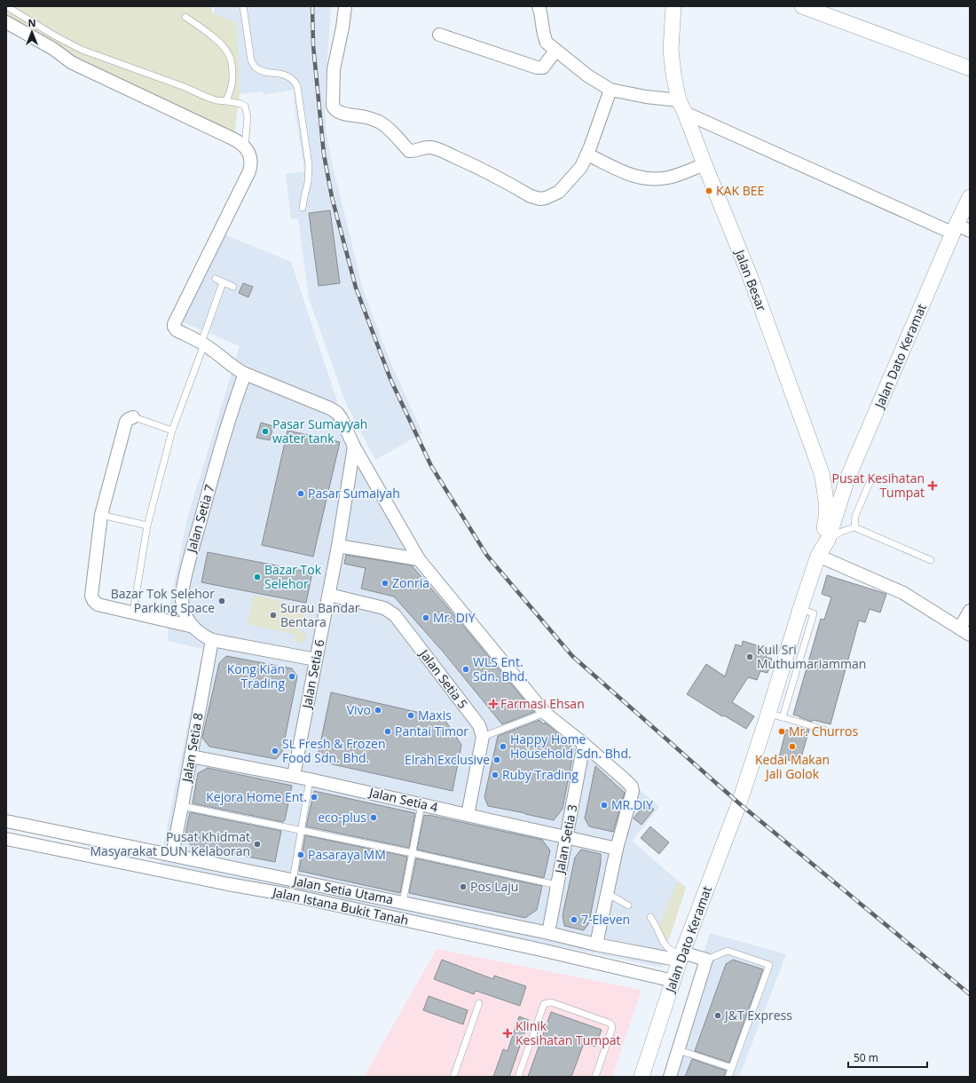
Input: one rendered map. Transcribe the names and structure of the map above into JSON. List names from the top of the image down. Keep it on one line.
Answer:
{"streets":{"street":["Jalan Besar","Jalan Dato Keramat","Jalan Setia 7","Jalan Setia 6","Jalan Setia 5","Jalan Setia 8","Jalan Setia 4","Jalan Setia 3","Jalan Setia Utama","Jalan Istana Bukit Tanah"]},"crossings":[["Jalan Besar","Jalan Dato Keramat"],["Jalan Dato Keramat","Jalan Setia Utama"],["Jalan Dato Keramat","Jalan Istana Bukit Tanah"],["Jalan Setia 7","Jalan Setia 6"],["Jalan Setia 7","Jalan Setia 8"],["Jalan Setia 6","Jalan Setia 5"],["Jalan Setia 6","Jalan Setia 4"],["Jalan Setia 8","Jalan Setia 4"],["Jalan Setia 8","Jalan Setia Utama"],["Jalan Setia 4","Jalan Setia 3"],["Jalan Setia 3","Jalan Setia Utama"]],"places":{"other":["KAK BEE","Pasar Sumayyah water tank","Pasar Sumaiyah","Bazar Tok Selehor","Zonria","Bazar Tok Selehor Parking Space","Surau Bandar Bentara","Mr. DIY","Kuil Sri Muthumariamman","WLS Ent. Sdn. Bhd.","Kong Kian Trading","Vivo","Maxis","Pantai Timor","Mr. Churros","Happy Home Household Sdn. Bhd.","Kedai Makan Jali Golok","SL Fresh & Frozen Food Sdn. Bhd.","Elrah Exclusive","Ruby Trading","Kejora Home Ent.","MR.DIY","eco-plus","Pusat Khidmat Masyarakat DUN Kelaboran","Pasaraya MM","Pos Laju","7-Eleven","J&T Express"],"health":["Pusat Kesihatan Tumpat","Farmasi Ehsan","Klinik Kesihatan Tumpat"]},"scale_bar":"50 m","north":"top"}
